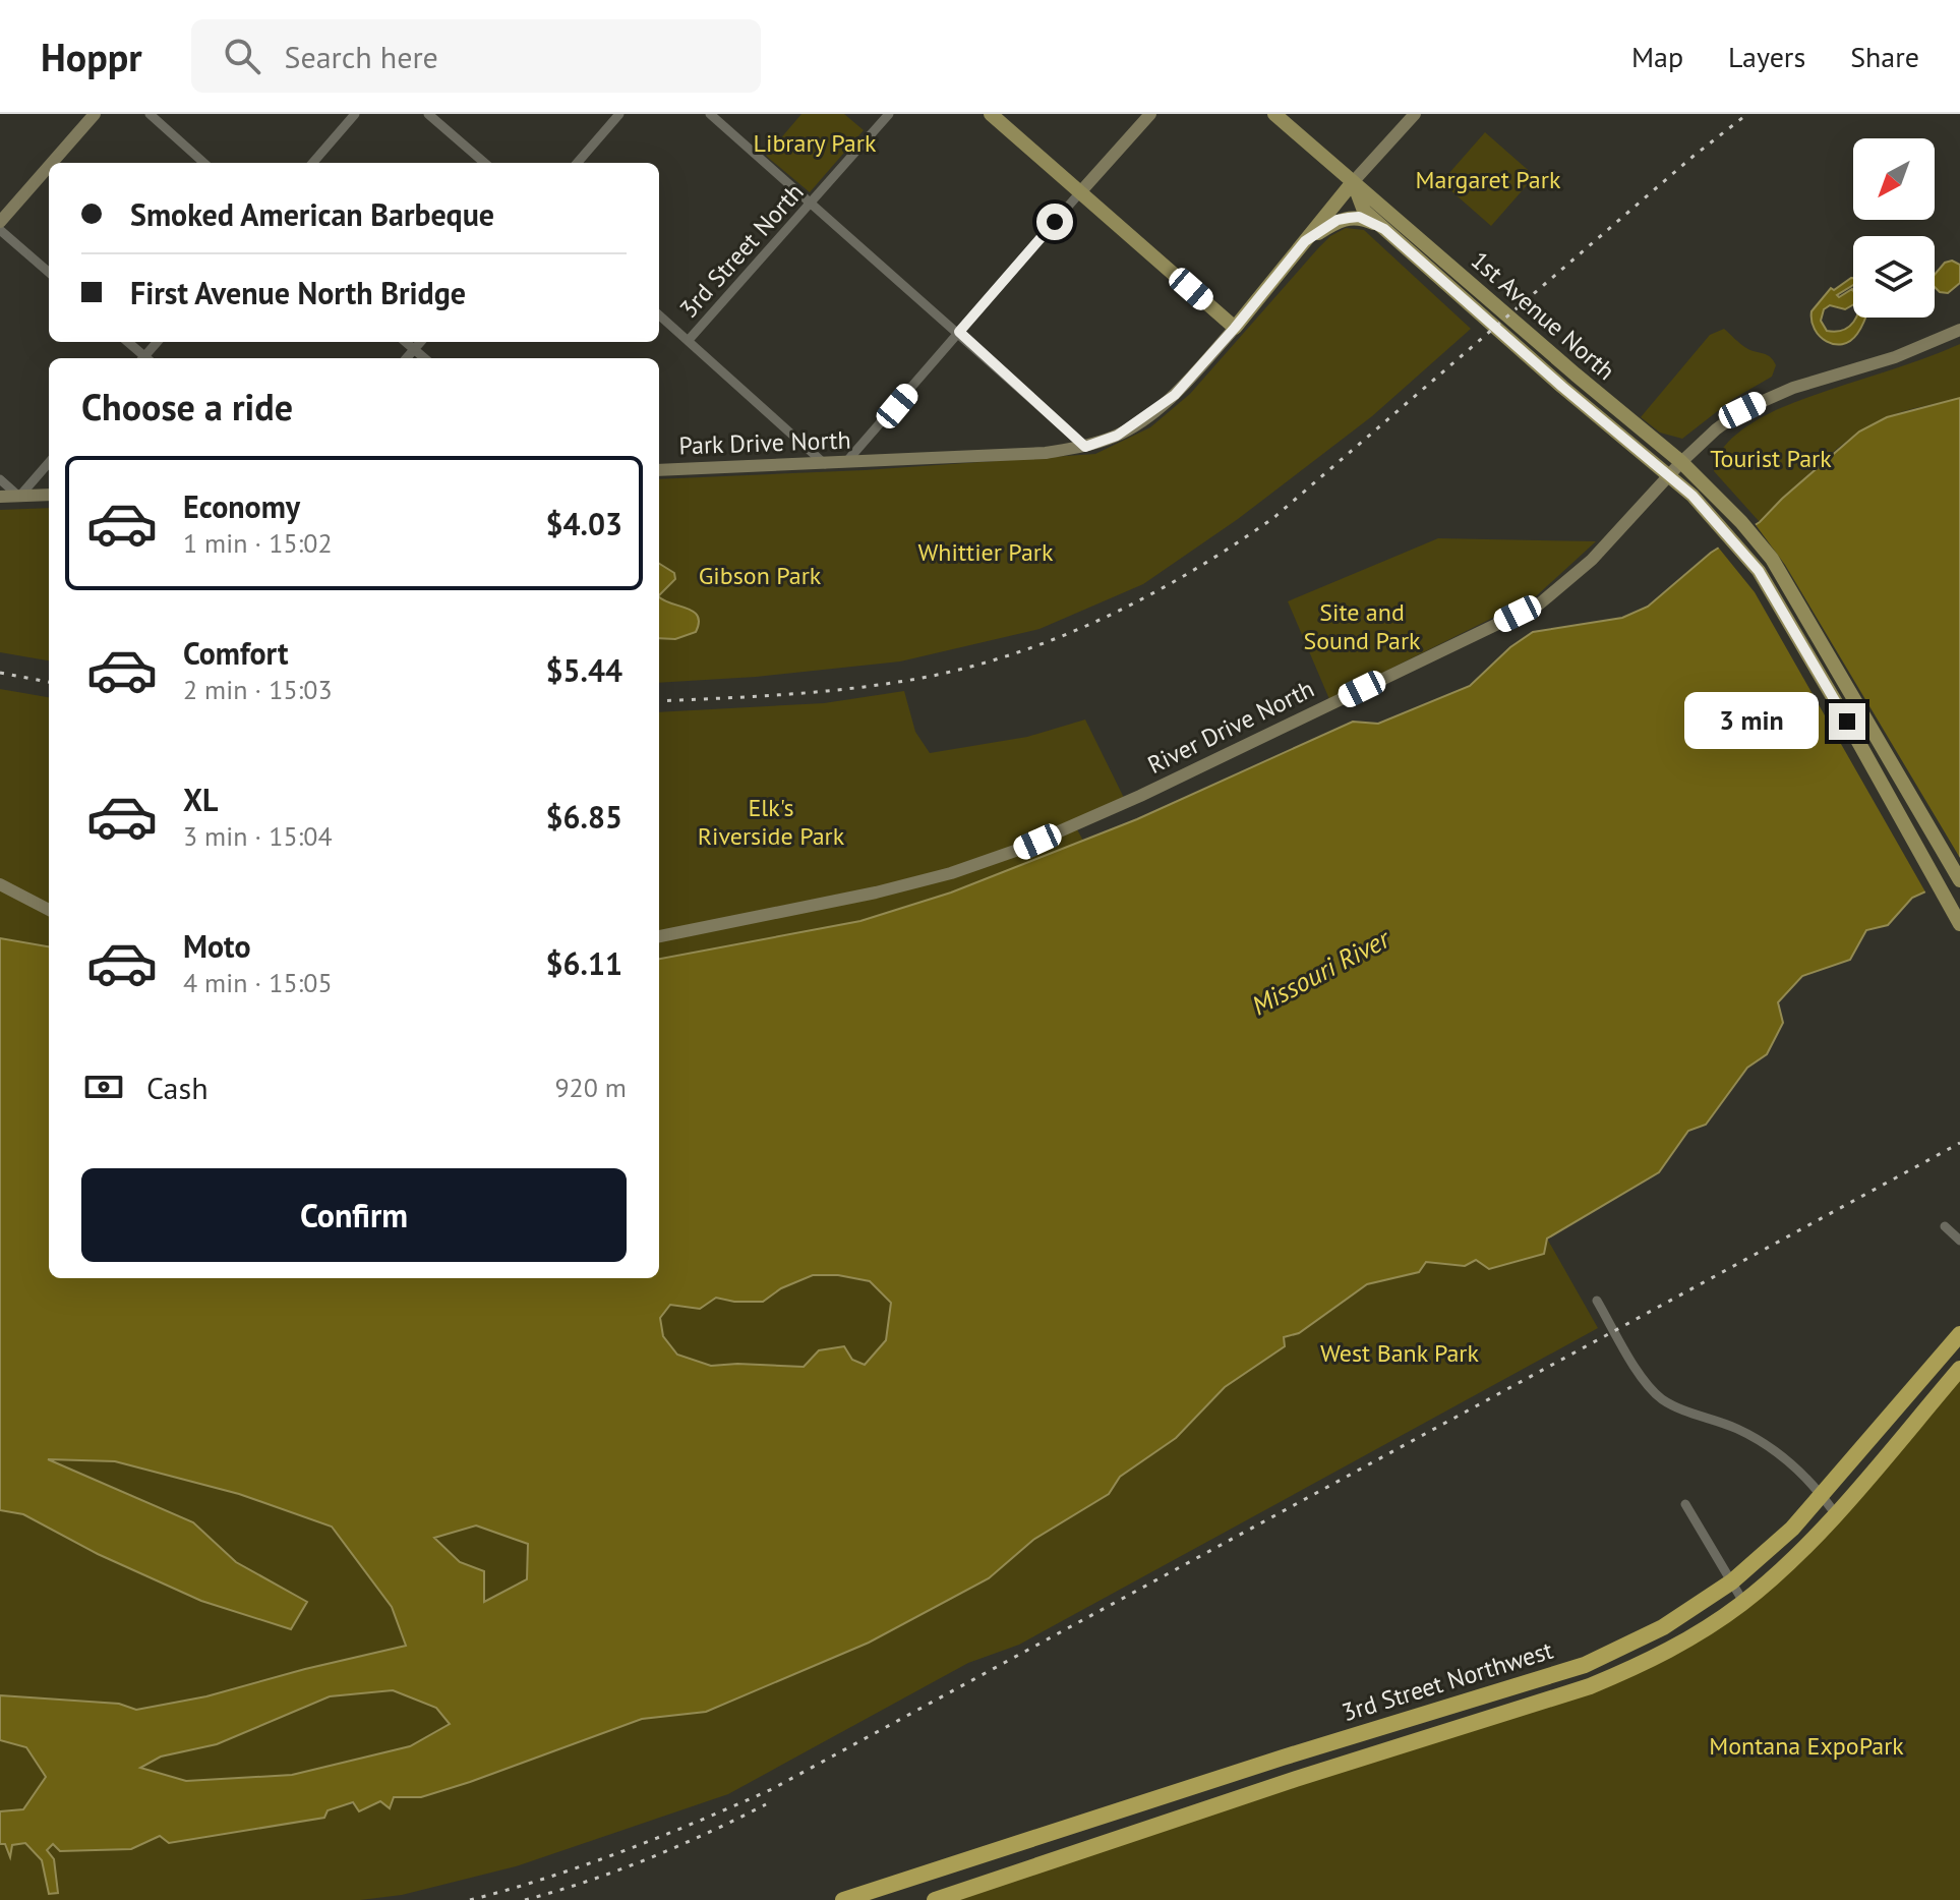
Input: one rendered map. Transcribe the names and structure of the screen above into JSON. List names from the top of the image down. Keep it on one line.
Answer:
{"streets":{"highway":["3rd Street Northwest"],"main road":["1st Avenue North","Park Drive North","River Drive North"],"street":["3rd Street North"]},"crossings":[["1st Avenue North","Park Drive North"],["1st Avenue North","River Drive North"]],"water":["Missouri River"],"parks":["Library Park","Margaret Park","Tourist Park","Whittier Park","Gibson Park","Site and Sound Park","Elk's Riverside Park","West Bank Park","Montana ExpoPark"],"north":"bottom left","page":{"header":"Hoppr","search":"Search here","nav":["Map","Layers","Share"],"banner":["Smoked American Barbeque","First Avenue North Bridge"],"heading":"Choose a ride","list":[{"name":"Economy","note":"1 min · 15:02","value":"$4.03"},{"name":"Comfort","note":"2 min · 15:03","value":"$5.44"},{"name":"XL","note":"3 min · 15:04","value":"$6.85"},{"name":"Moto","note":"4 min · 15:05","value":"$6.11"}],"bubble":"3 min","pay":["Cash","920 m"],"buttons":"Confirm"}}
